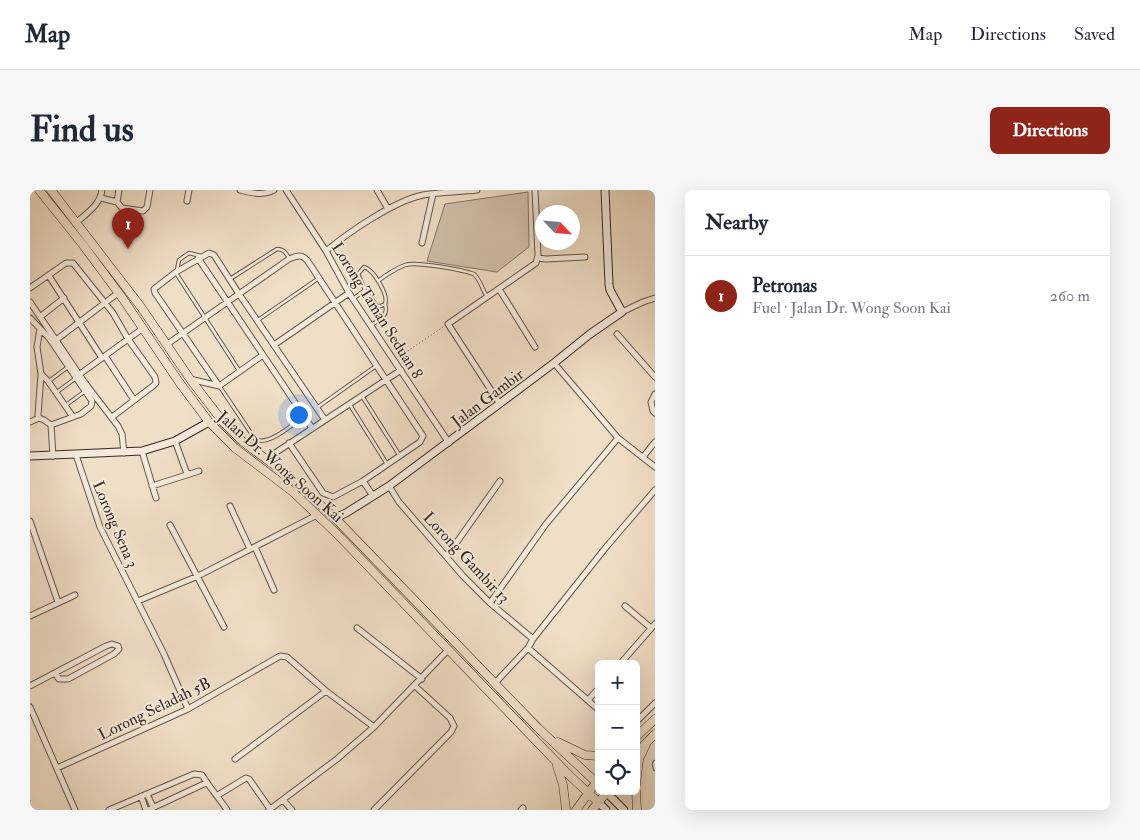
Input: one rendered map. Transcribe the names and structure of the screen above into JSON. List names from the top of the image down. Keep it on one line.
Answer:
{"streets":{"main road":["Jalan Dr. Wong Soon Kai"],"street":["Lorong Taman Seduan 8","Jalan Gambir","Lorong Sena 3","Lorong Gambir 13","Lorong Seladah 5B"]},"crossings":[["Lorong Taman Seduan 8","Jalan Gambir"],["Jalan Gambir","Jalan Dr. Wong Soon Kai"],["Jalan Gambir","Lorong Gambir 13"],["Lorong Sena 3","Lorong Seladah 5B"]],"north":"bottom right","page":{"header":"Map","nav":["Map","Directions","Saved"],"buttons":"Directions","title":"Find us","heading":"Nearby","pins":"1","list":[{"mark":"1","name":"Petronas","note":"Fuel · Jalan Dr. Wong Soon Kai","value":"260 m"}],"map_buttons":["+","−"]}}
